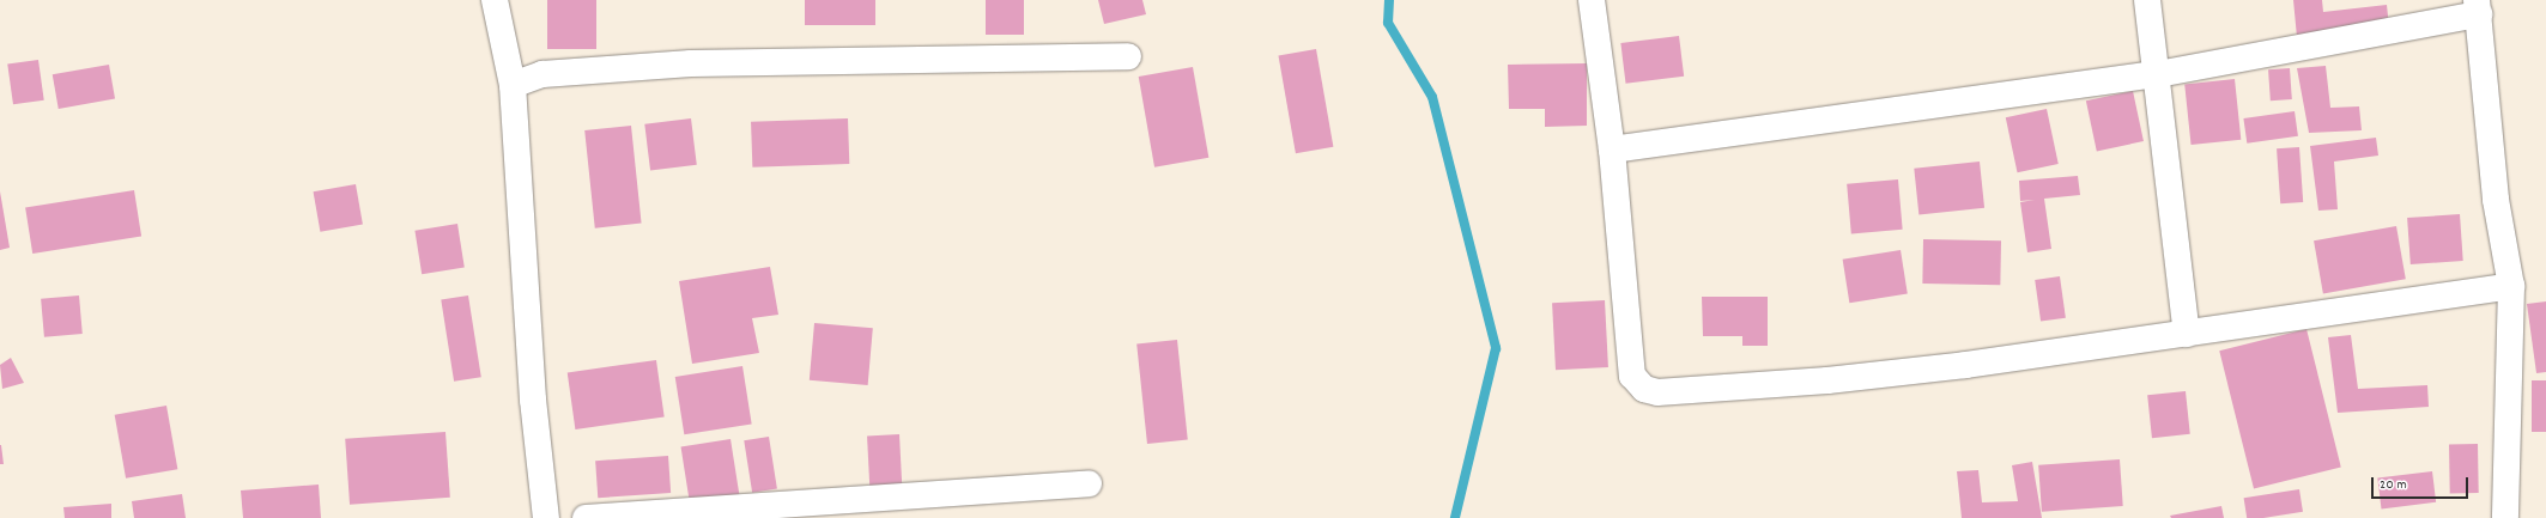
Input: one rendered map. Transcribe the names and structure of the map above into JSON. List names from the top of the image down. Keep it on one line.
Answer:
{"scale_bar":"20 m"}
